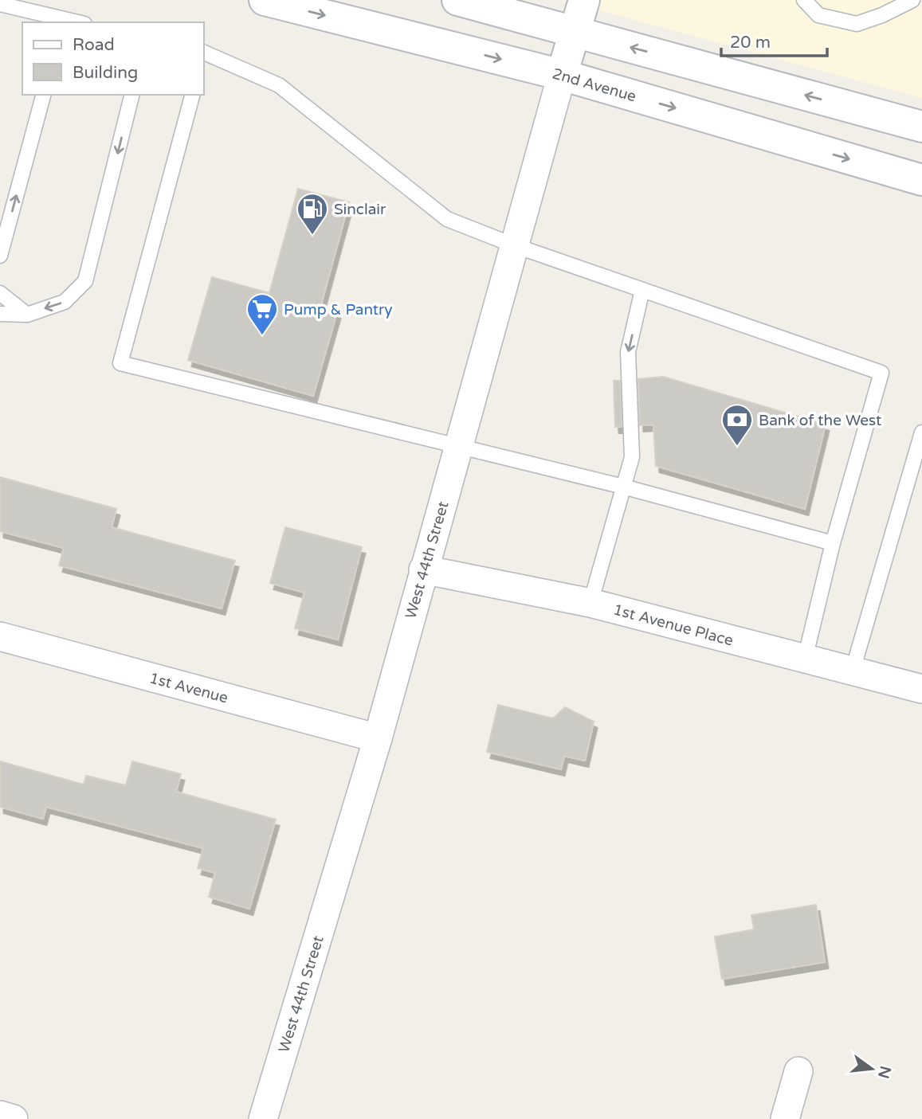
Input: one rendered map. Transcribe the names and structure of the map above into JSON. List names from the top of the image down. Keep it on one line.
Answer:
{"streets":{"main road":["2nd Avenue","West 44th Street"],"street":["1st Avenue Place","1st Avenue"]},"crossings":[["2nd Avenue","West 44th Street"],["West 44th Street","1st Avenue Place"],["West 44th Street","1st Avenue"]],"places":{"fuel station":["Sinclair"],"supermarket":["Pump & Pantry"],"bank":["Bank of the West"]},"legend":["Road","Building"],"scale_bar":"20 m","north":"right"}
